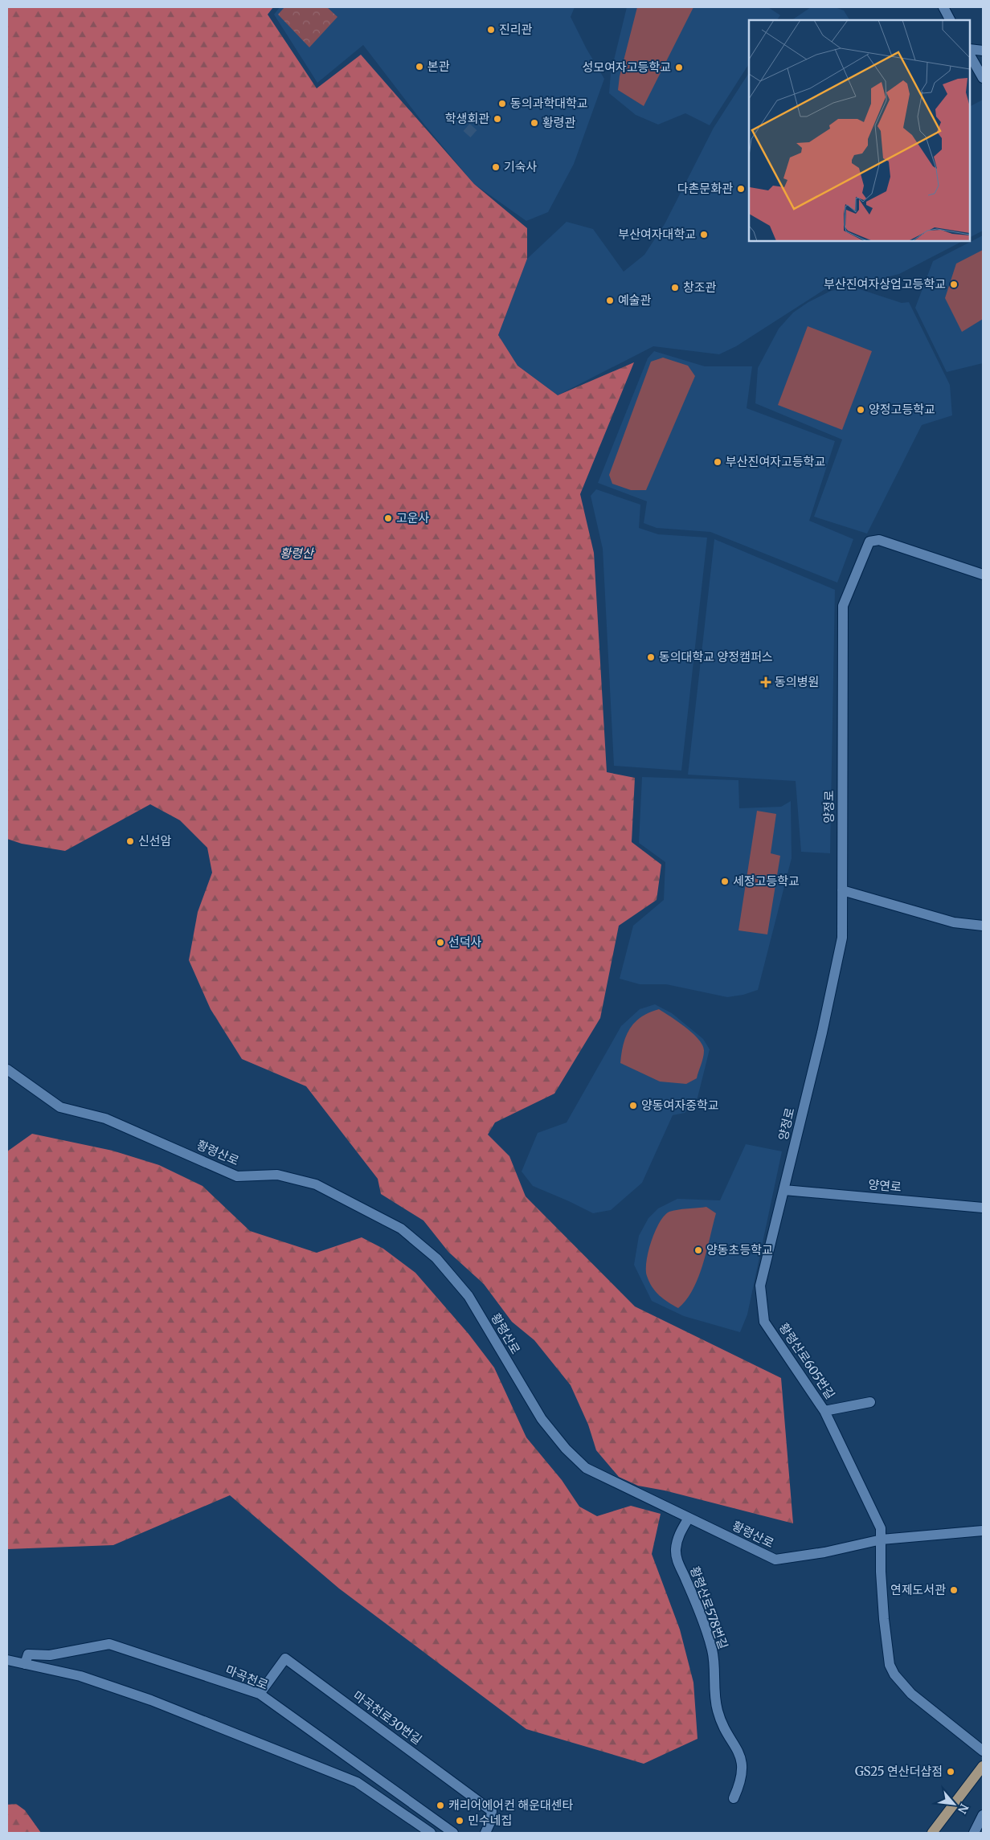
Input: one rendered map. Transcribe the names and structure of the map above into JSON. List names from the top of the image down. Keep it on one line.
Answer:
{"streets":{"street":["양정로","황령산로","양연로","황령산로605번길","황령산로578번길","마곡천로","마곡천로30번길"]},"crossings":[["양정로","양연로"],["양정로","황령산로605번길"],["황령산로","황령산로605번길"],["황령산로","황령산로578번길"],["양연로","황령산로605번길"],["마곡천로","마곡천로30번길"]],"parks":["황령산"],"places":{"other":["진리관","본관","성모여자고등학교","동의과학대학교","학생회관","황령관","기숙사","다촌문화관","부산여자대학교","부산진여자상업고등학교","창조관","예술관","양정고등학교","부산진여자고등학교","고운사","동의대학교 양정캠퍼스","신선암","세정고등학교","선덕사","양동여자중학교","양동초등학교","연제도서관","GS25 연산더샵점","캐리어에어컨 해운대센타","민수네집"],"health":["동의병원"]},"north":"bottom right"}
